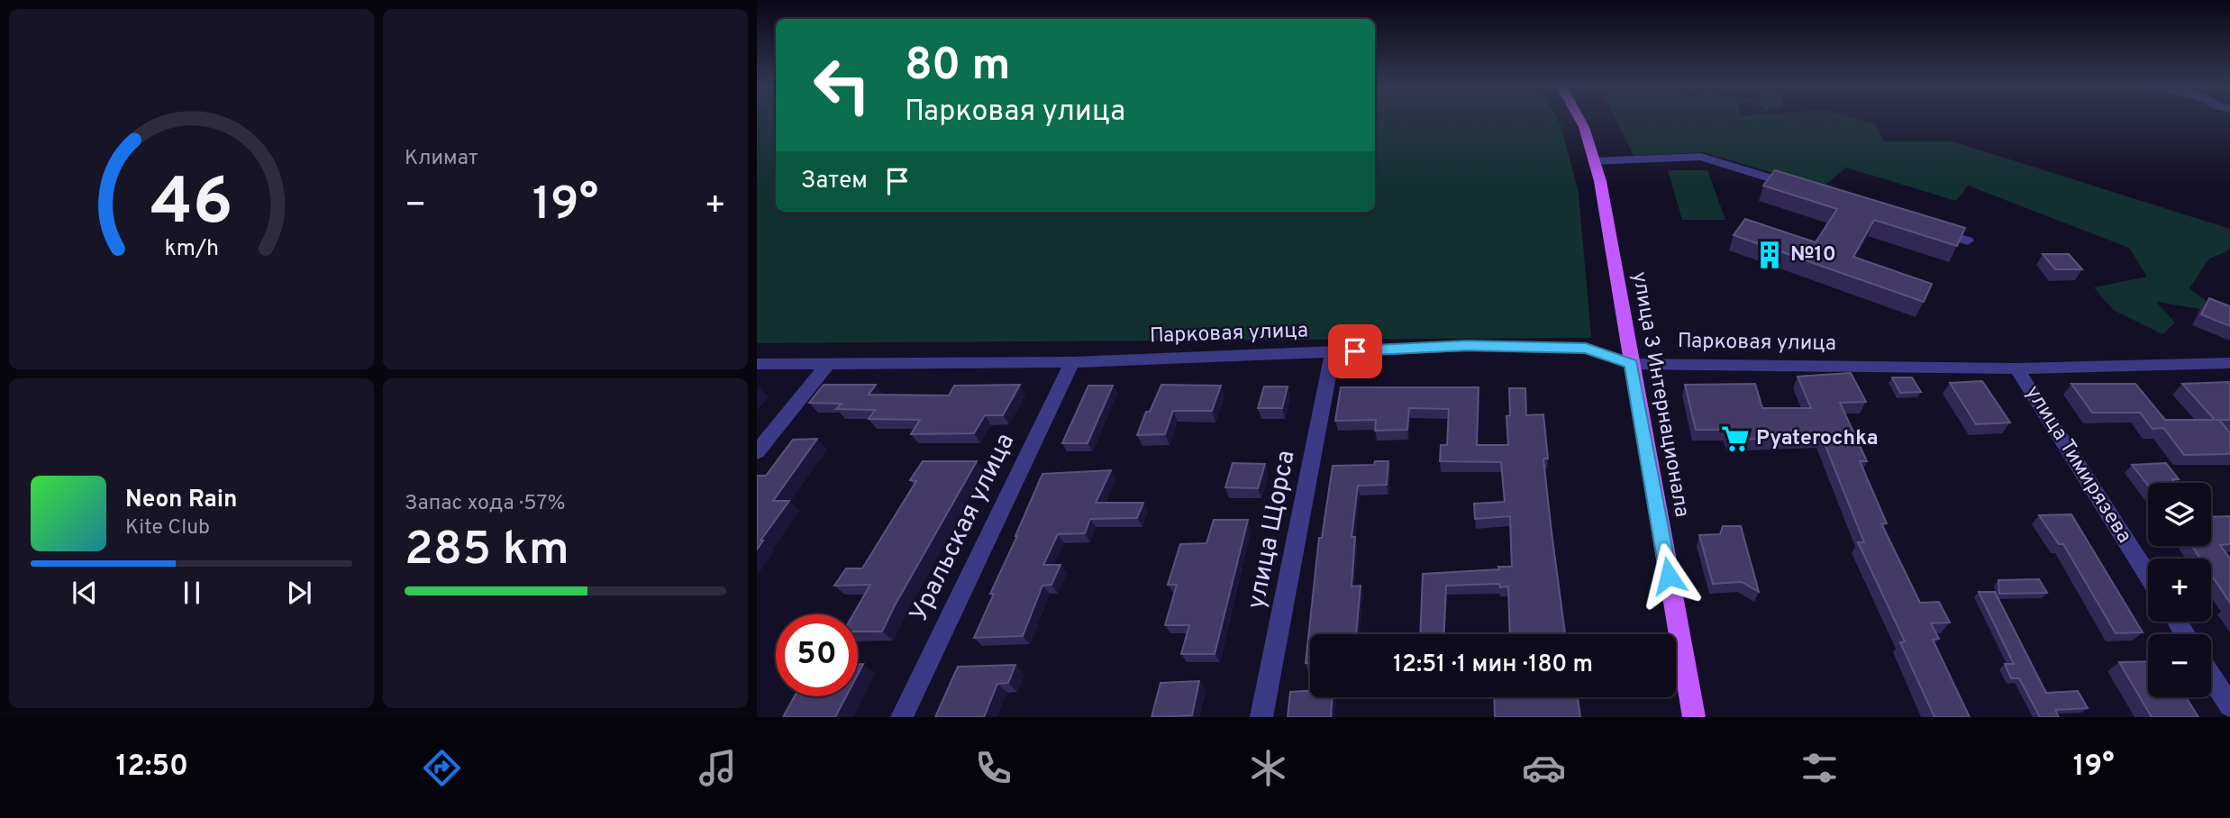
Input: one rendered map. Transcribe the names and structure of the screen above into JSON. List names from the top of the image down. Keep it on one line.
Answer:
{"streets":{"main road":["улица 3 Интернационала"],"street":["Парковая улица","улица Тимирязева","Уральская улица","улица Щорса"]},"crossings":[["Парковая улица","улица 3 Интернационала"],["Парковая улица","улица Тимирязева"],["Парковая улица","Уральская улица"],["Парковая улица","улица Щорса"]],"places":{"building":["№10"],"supermarket":["Pyaterochka"]},"page":{"tile":["Климат",["Запас хода · 57%","285 km"]],"turn":["80 m","Парковая улица"],"then":"Затем","heat":["−","19°","+"],"song":["Neon Rain","Kite Club"],"map_buttons":["+","−"],"limit":"50","trip":"12:51 · 1 мин · 180 m","tabs":["12:50","19°"],"gauge":["46","km/h"]}}
